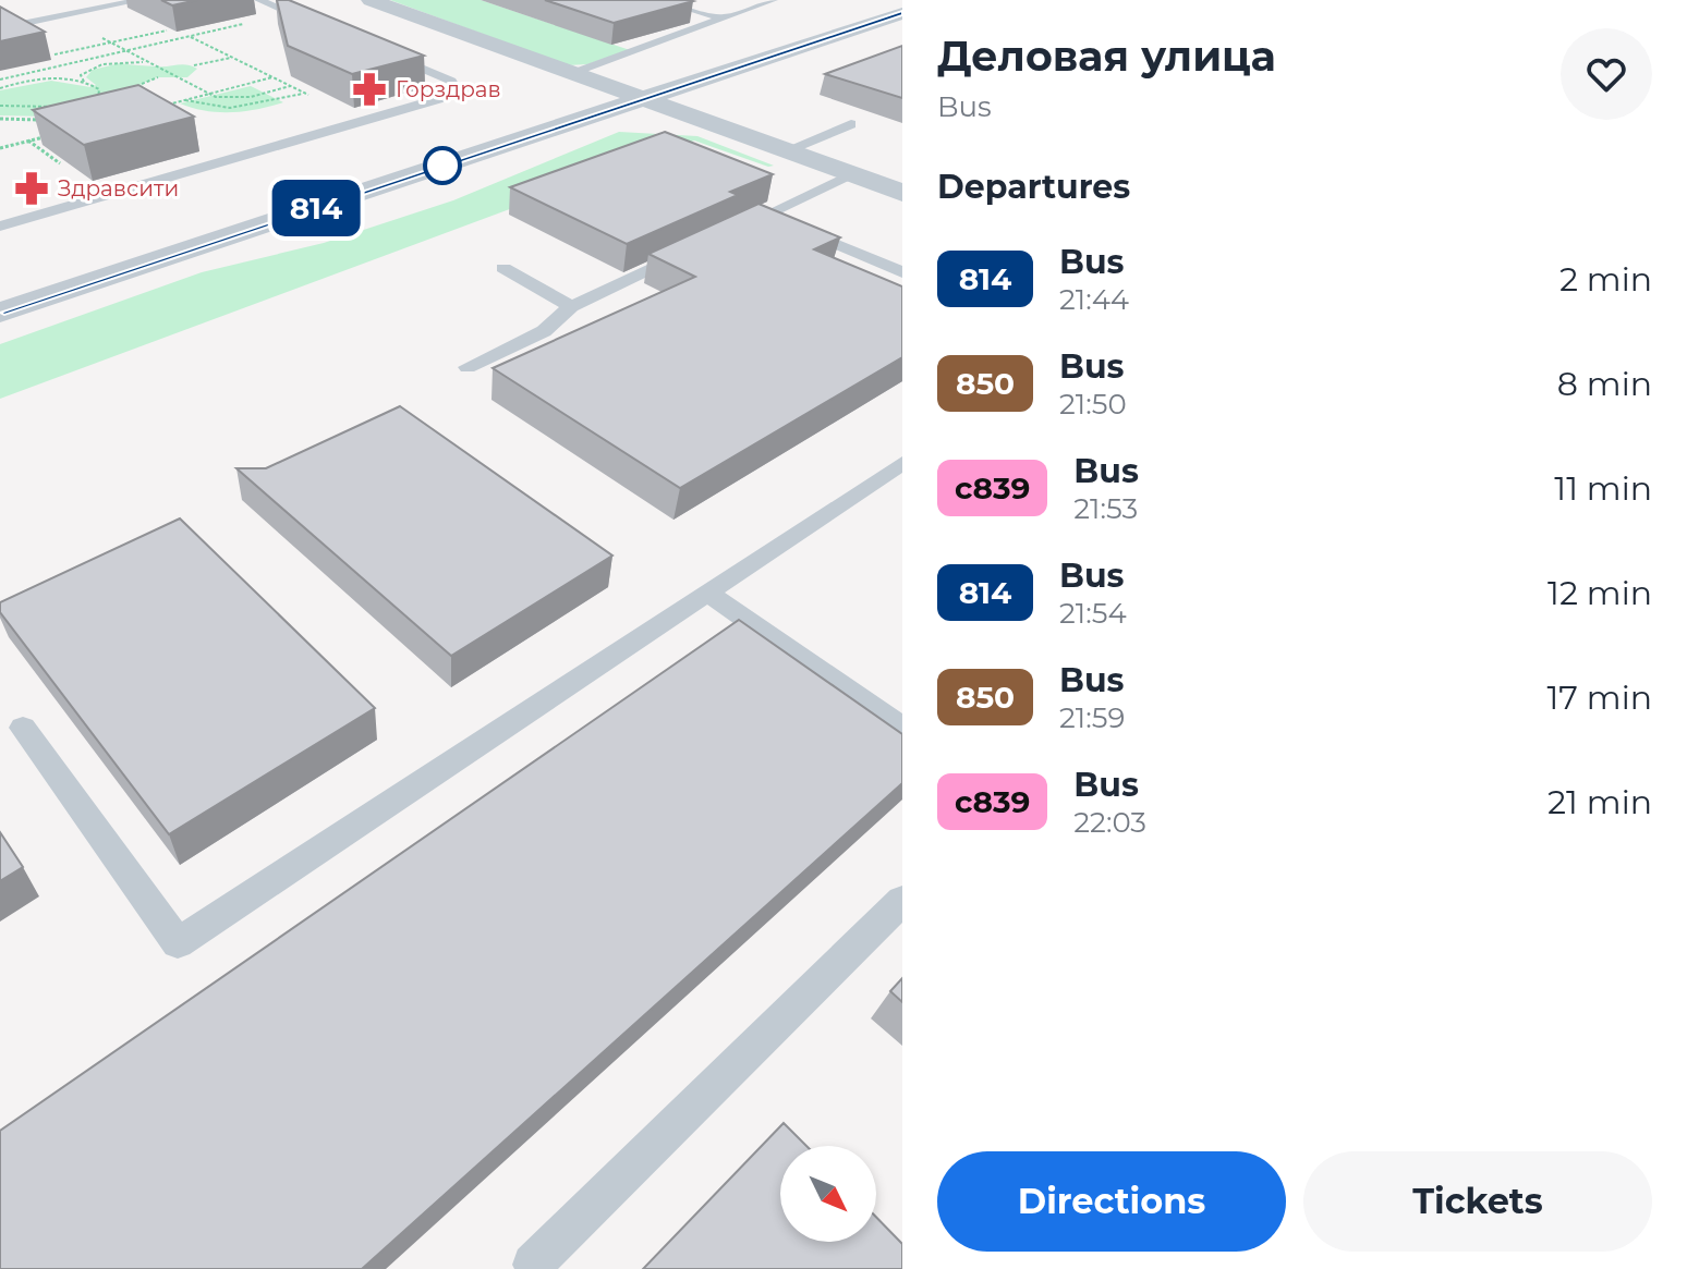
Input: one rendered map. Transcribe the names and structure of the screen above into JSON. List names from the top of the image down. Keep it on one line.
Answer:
{"places":{"pharmacy":["Горздрав","Здравсити"]},"lines":["bus line 814"],"north":"bottom right","page":{"on_map":"814","heading":[["Деловая улица","Bus"],"Departures"],"list":[{"mark":"814","name":"Bus","note":"21:44","value":"2 min"},{"mark":"850","name":"Bus","note":"21:50","value":"8 min"},{"mark":"с839","name":"Bus","note":"21:53","value":"11 min"},{"mark":"814","name":"Bus","note":"21:54","value":"12 min"},{"mark":"850","name":"Bus","note":"21:59","value":"17 min"},{"mark":"с839","name":"Bus","note":"22:03","value":"21 min"}],"buttons":["Directions","Tickets"]}}
